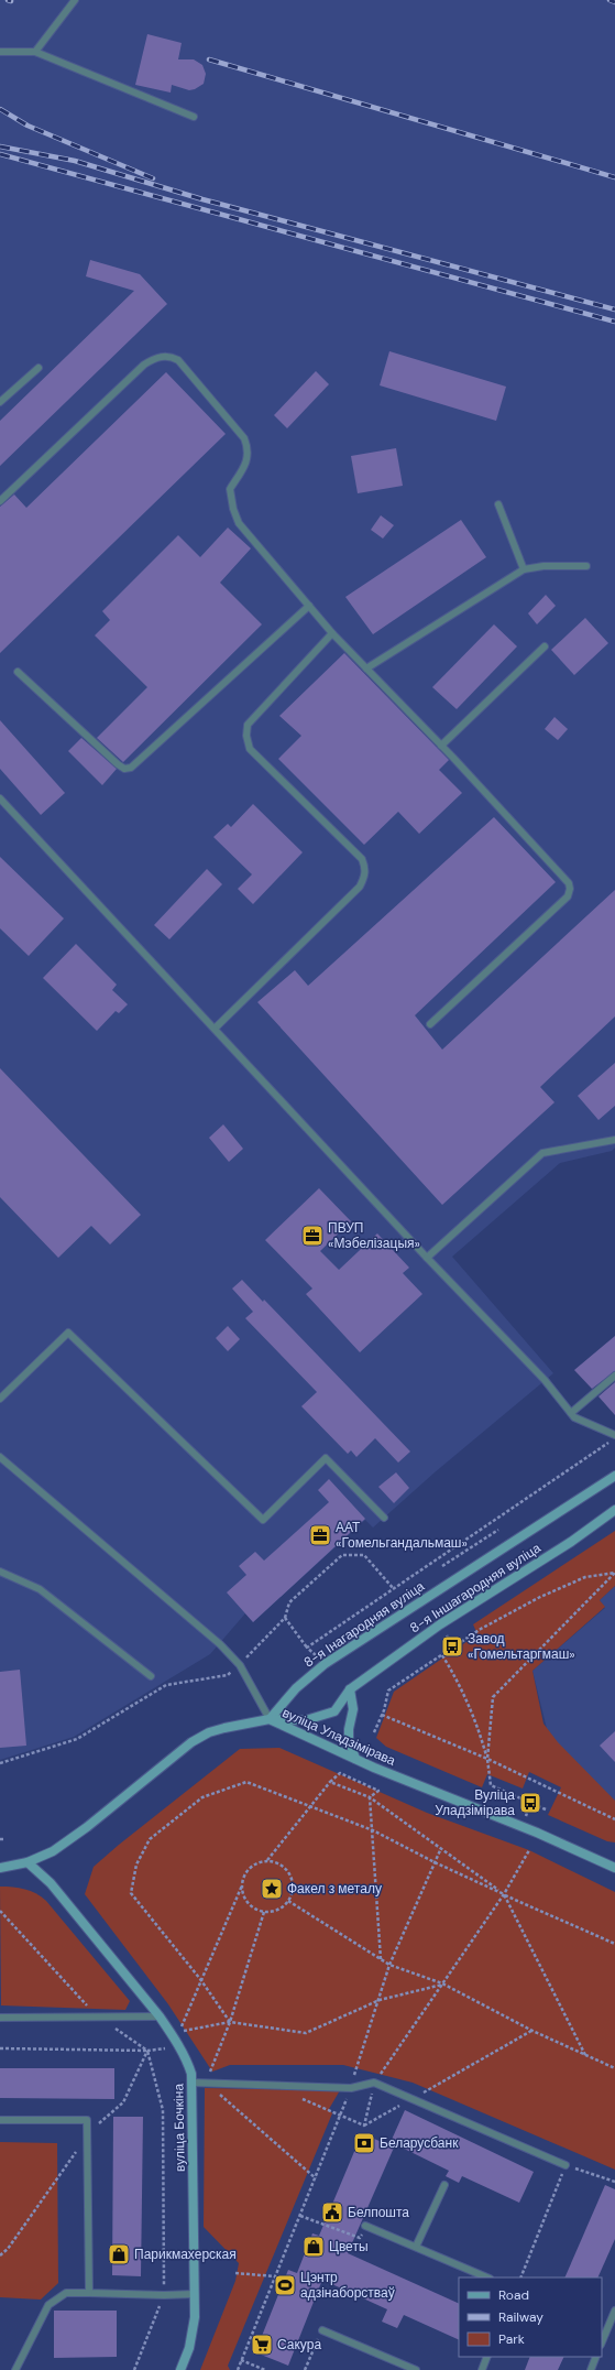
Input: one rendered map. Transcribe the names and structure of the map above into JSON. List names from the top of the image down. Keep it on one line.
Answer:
{"streets":{"main road":["8-я Іншагародняя вуліца","8-я Інагародняя вуліца","вуліца Уладзімірава","вуліца Бочкіна"]},"crossings":[["8-я Іншагародняя вуліца","8-я Інагародняя вуліца"],["8-я Інагародняя вуліца","вуліца Уладзімірава"],["вуліца Уладзімірава","вуліца Бочкіна"]],"places":{"office":["ПВУП «Мэбелізацыя»","ААТ «Гомельгандальмаш»"],"bus stop":["Завод «Гомельтаргмаш»","Вуліца Уладзімірава"],"place":["Факел з металу"],"bank":["Беларусбанк"],"public building":["Белпошта"],"shop":["Цветы","Парикмахерская"],"sports":["Цэнтр адзінаборстваў"],"supermarket":["Сакура"]},"legend":["Road","Railway","Park"]}
